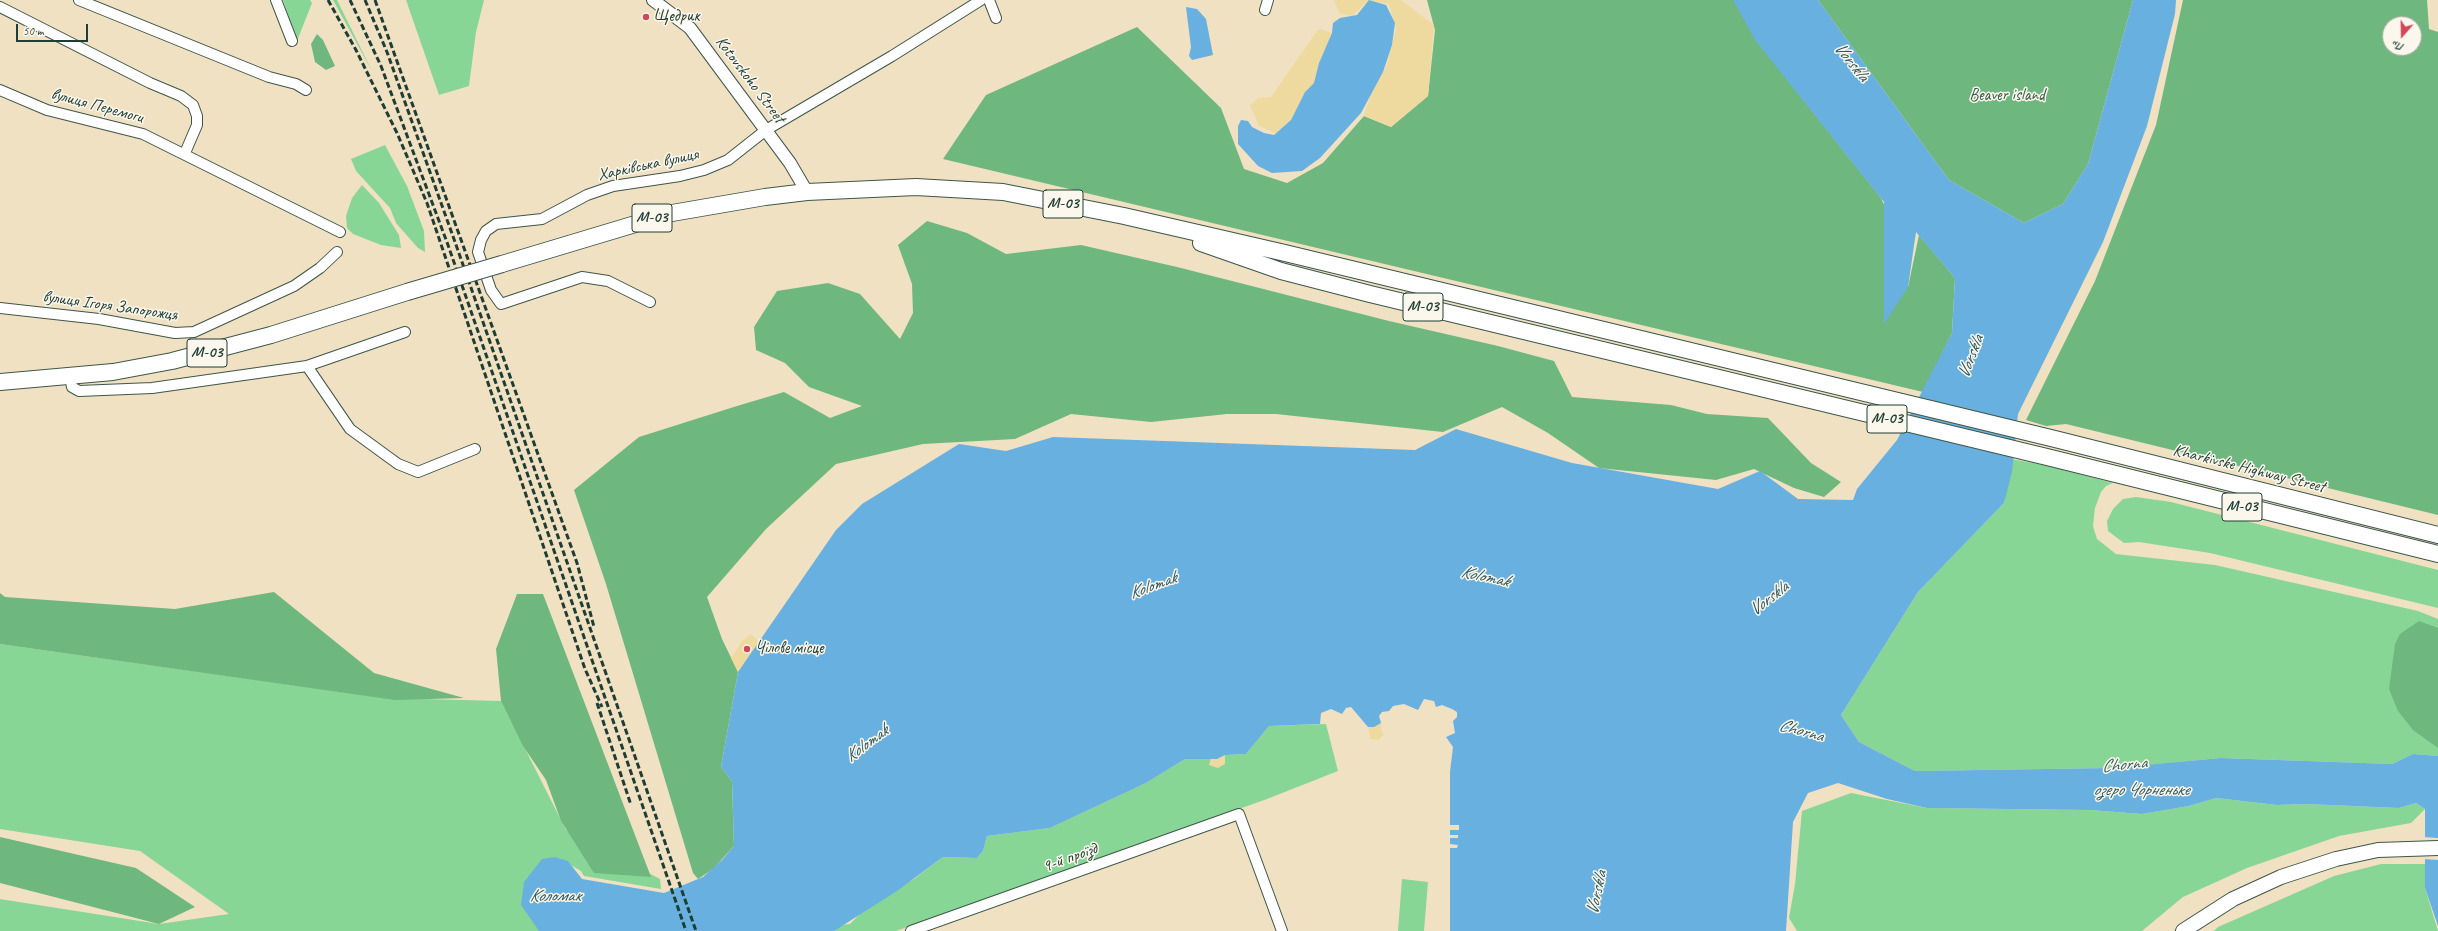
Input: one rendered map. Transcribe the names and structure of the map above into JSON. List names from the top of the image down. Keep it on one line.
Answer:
{"streets":{"highway":["М-03","Kharkivske Highway Street"],"street":["Kotovskoho Street","вулиця Перемоги","Харківська вулиця","вулиця Ігоря Запорожця","9-й проїзд"]},"crossings":[["Kotovskoho Street","Харківська вулиця"],["Kotovskoho Street","М-03"],["М-03","Kharkivske Highway Street"]],"water":["Vorskla","Kolomak","Chorna","озеро Чорненьке","Коломак"],"parks":["Beaver island"],"places":["Щедрик","Чілове місце"],"scale_bar":"50 m","north":"bottom"}
